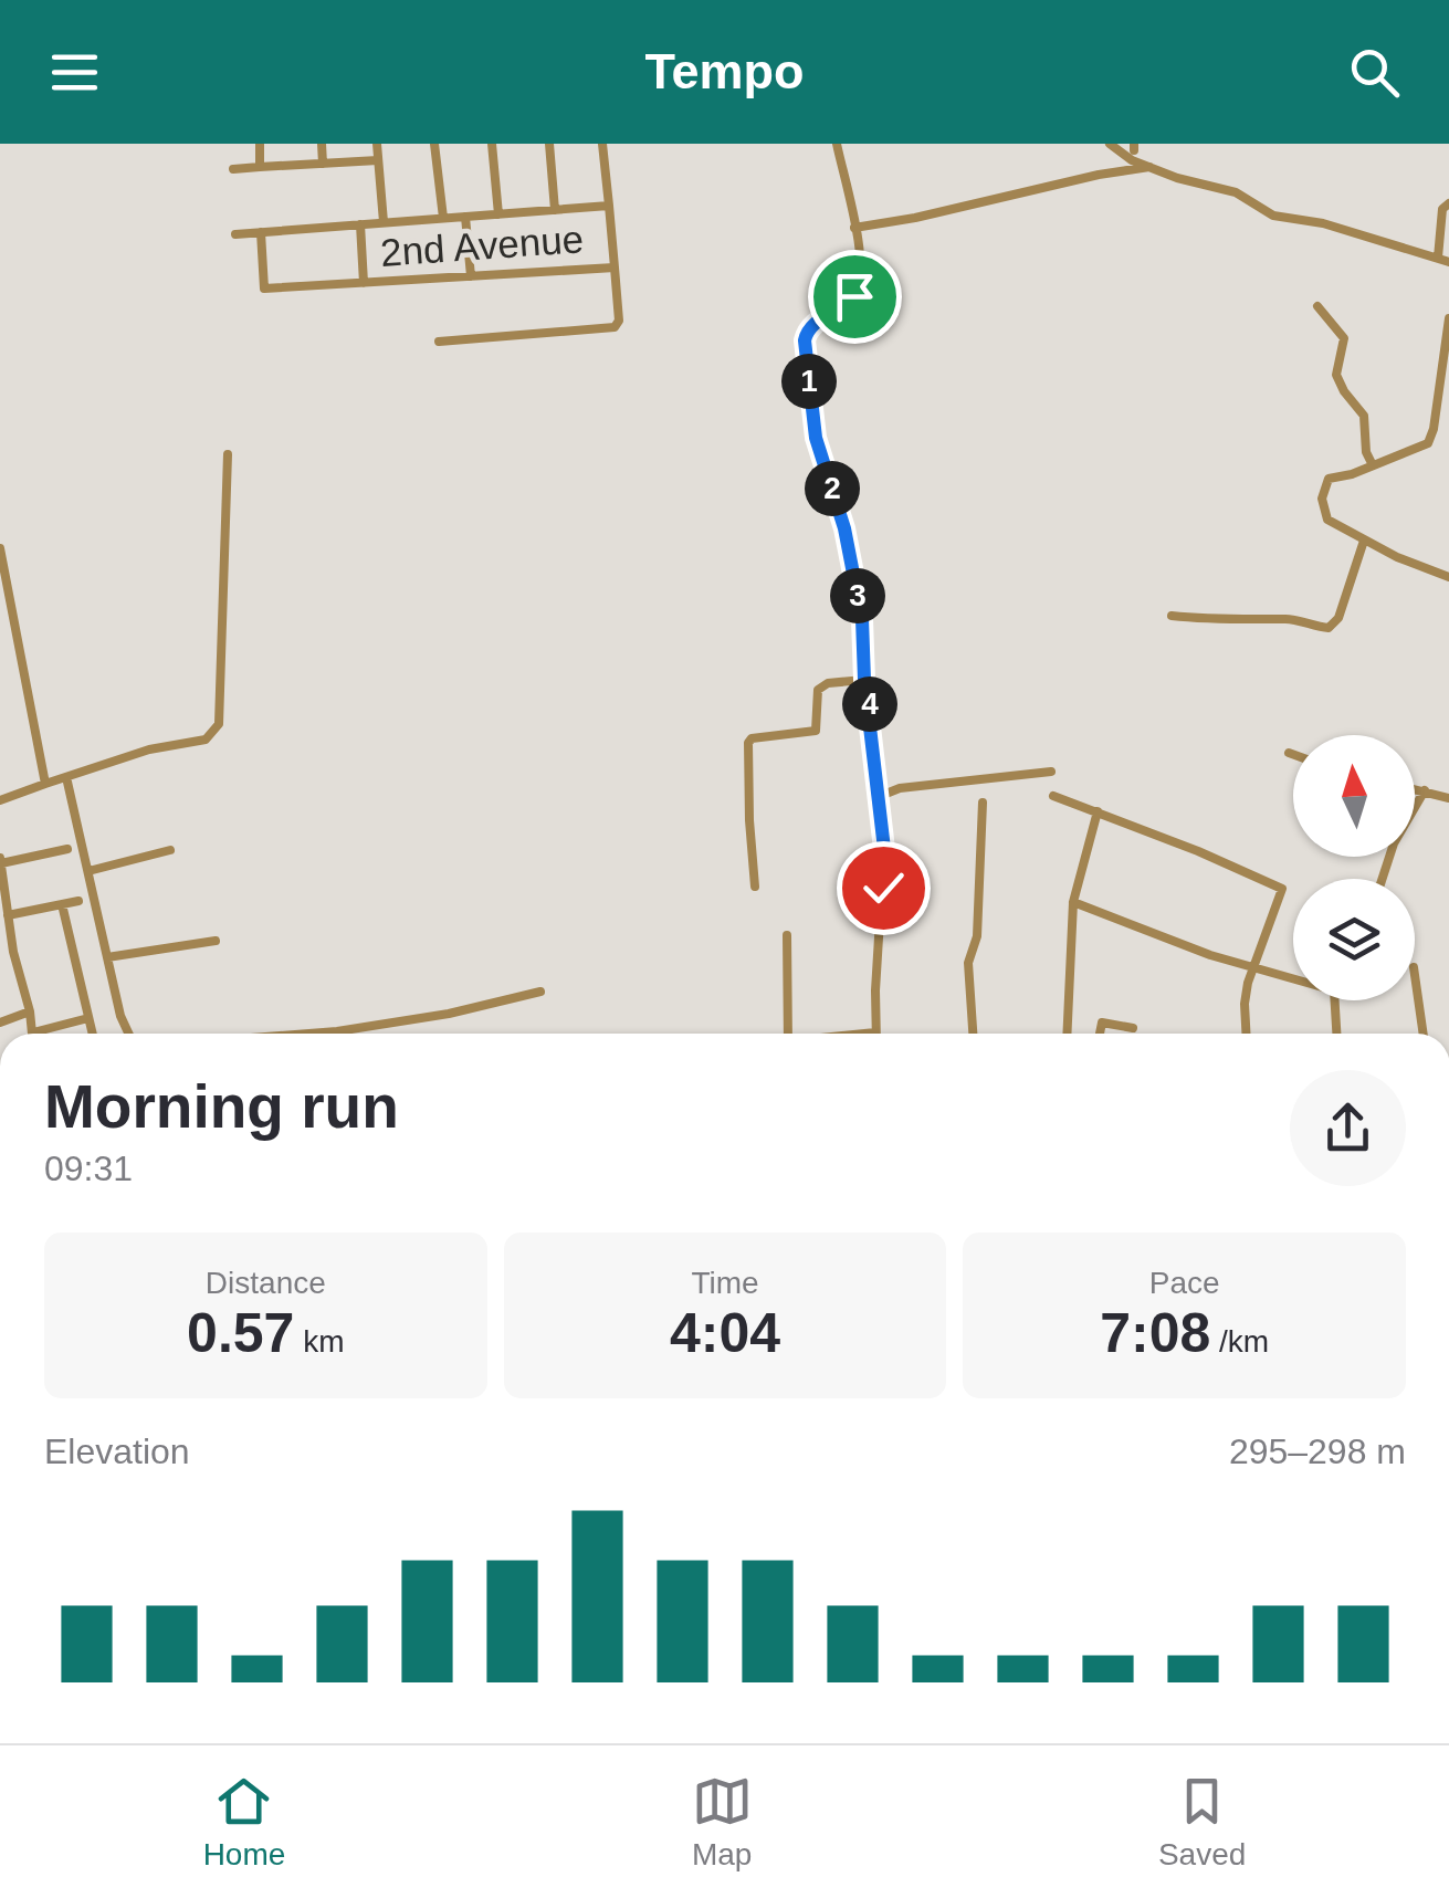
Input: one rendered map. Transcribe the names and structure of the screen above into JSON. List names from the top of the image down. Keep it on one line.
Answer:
{"streets":{"street":["2nd Avenue"]},"north":"top","page":{"header":"Tempo","pins":["1","2","3","4"],"heading":["Morning run","09:31"],"stats":[["Distance","0.57 km"],["Time","4:04"],["Pace","7:08 /km"]],"chart":["Elevation","295–298 m"],"tabs":["Home","Map","Saved"]}}
